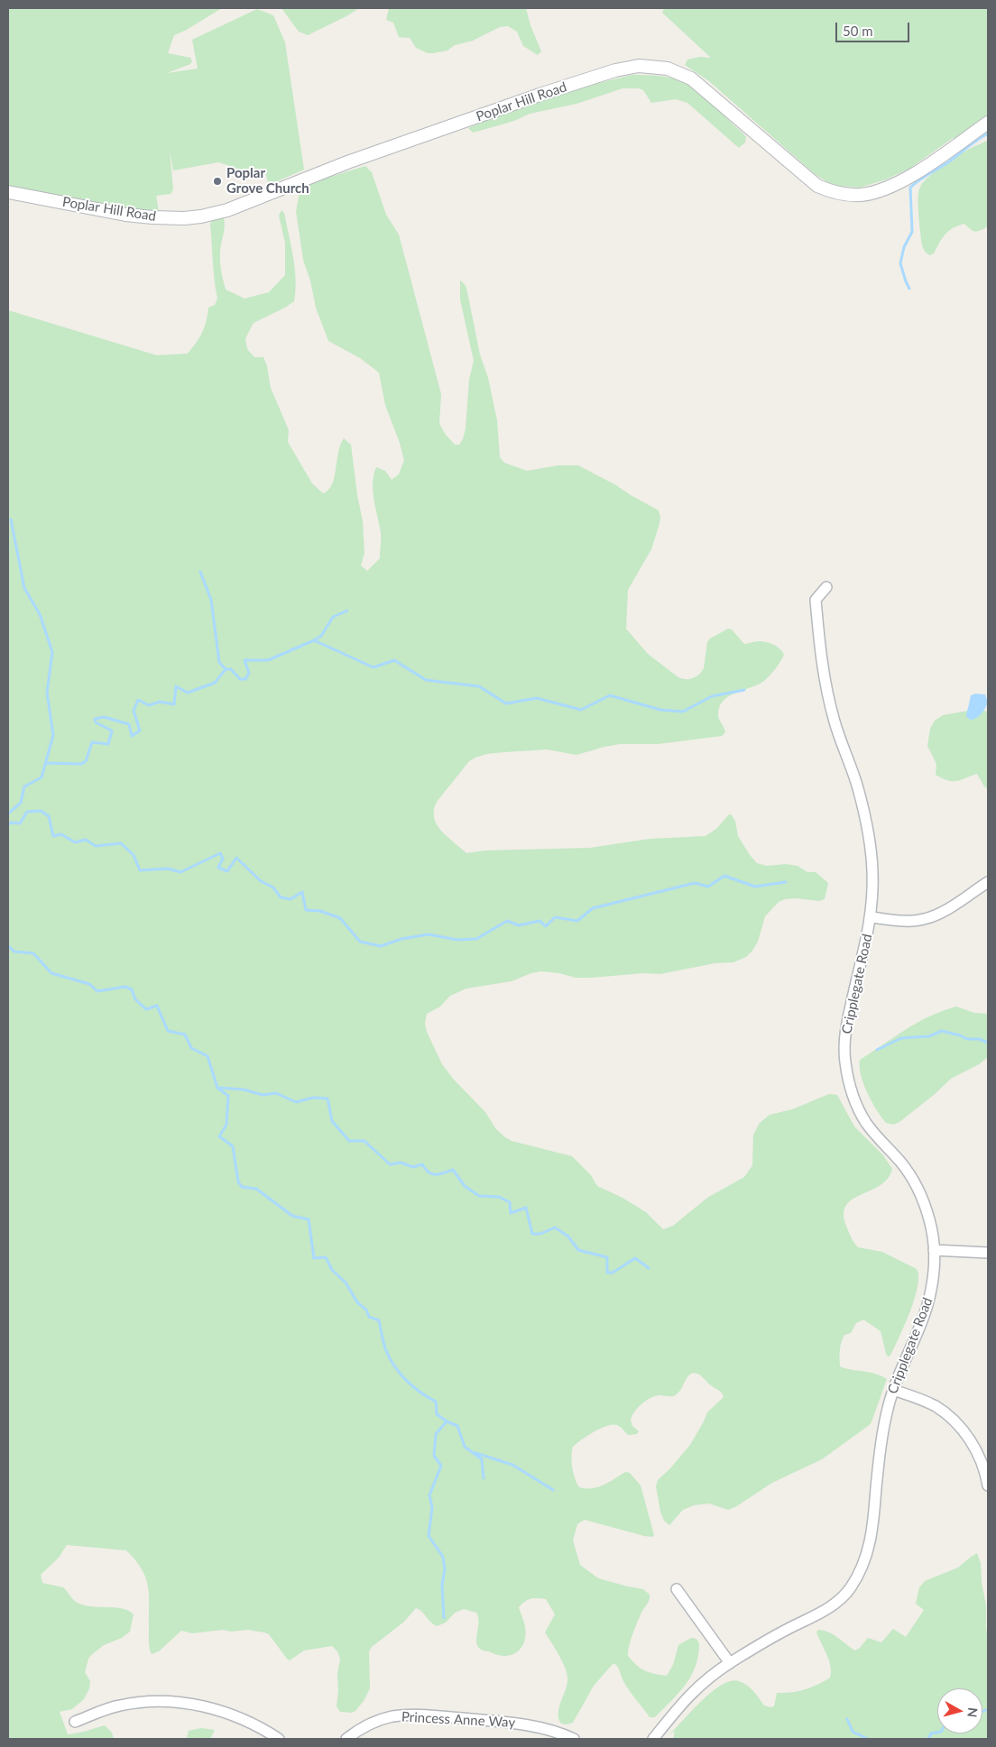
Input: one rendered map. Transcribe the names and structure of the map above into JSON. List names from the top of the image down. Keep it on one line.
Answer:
{"streets":{"street":["Poplar Hill Road","Cripplegate Road","Princess Anne Way"]},"places":["Poplar Grove Church"],"scale_bar":"50 m","north":"right"}
